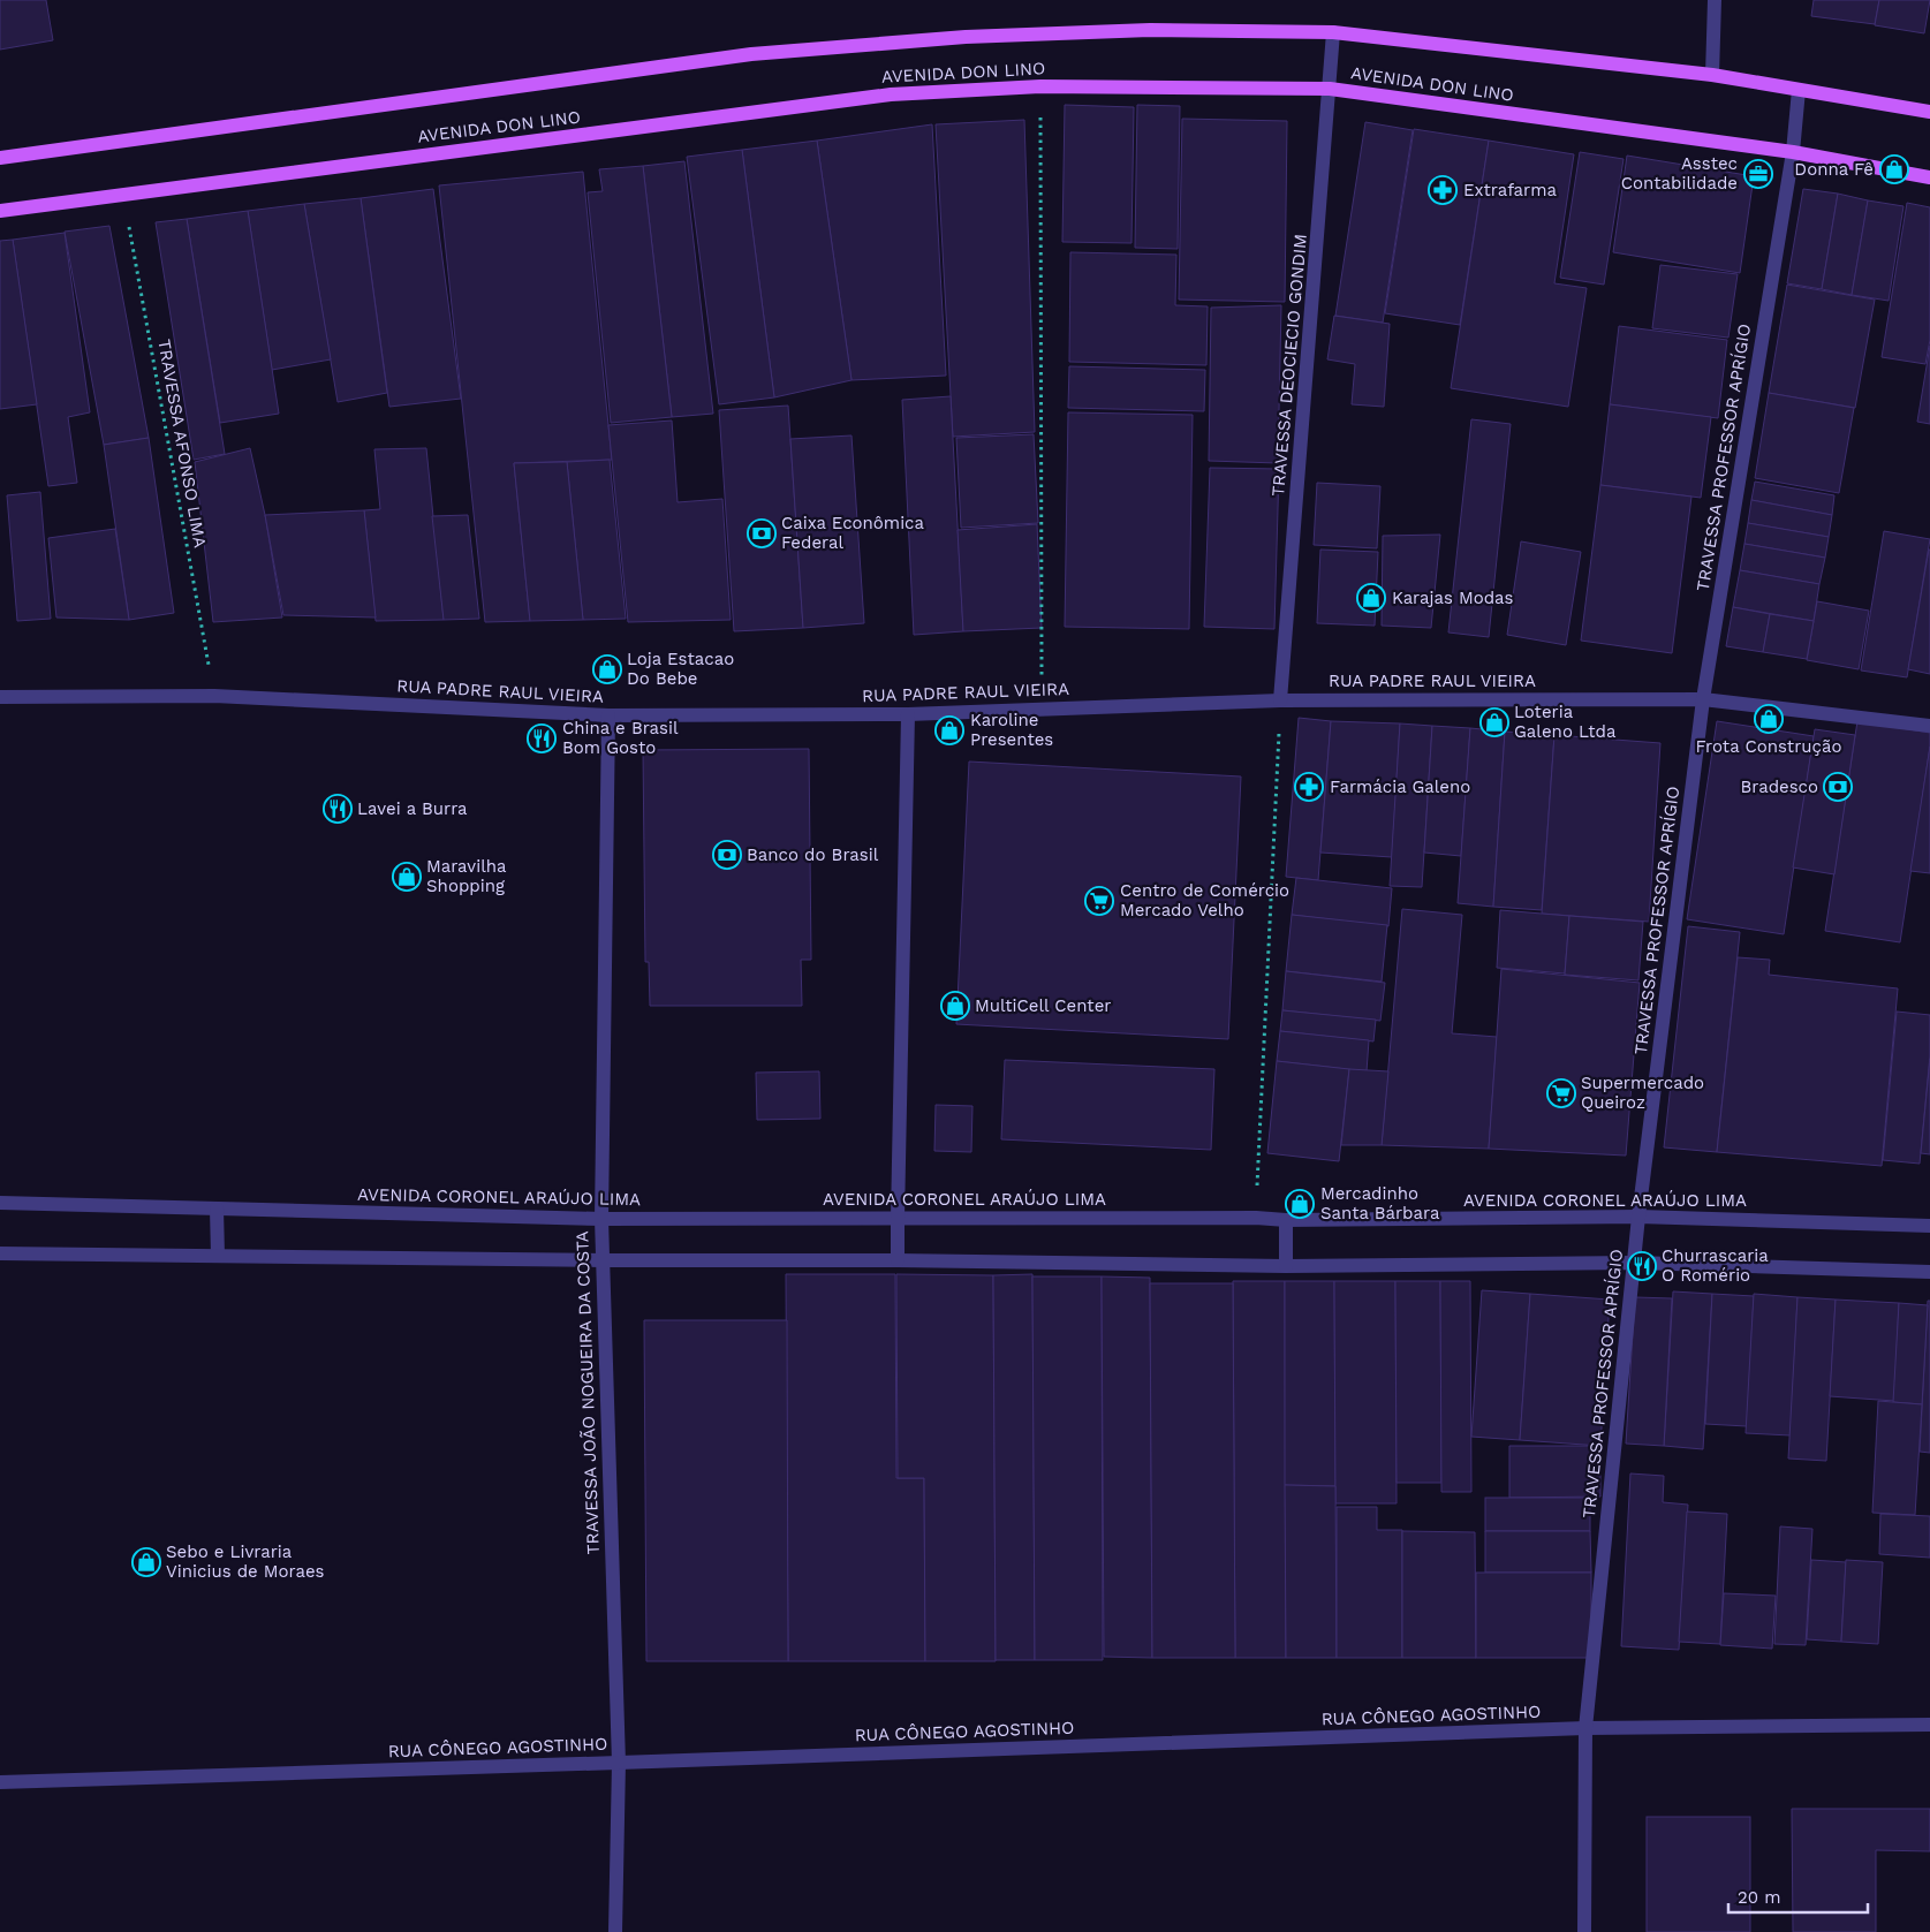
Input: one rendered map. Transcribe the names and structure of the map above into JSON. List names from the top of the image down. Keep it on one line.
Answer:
{"streets":{"main road":["AVENIDA DON LINO"],"street":["TRAVESSA DEOCIECIO GONDIM","TRAVESSA PROFESSOR APRÍGIO","RUA PADRE RAUL VIEIRA","AVENIDA CORONEL ARAÚJO LIMA","TRAVESSA JOÃO NOGUEIRA DA COSTA","RUA CÔNEGO AGOSTINHO"],"path":["TRAVESSA AFONSO LIMA"]},"crossings":[["AVENIDA DON LINO","TRAVESSA DEOCIECIO GONDIM"],["AVENIDA DON LINO","TRAVESSA AFONSO LIMA"],["AVENIDA DON LINO","TRAVESSA PROFESSOR APRÍGIO"],["TRAVESSA DEOCIECIO GONDIM","RUA PADRE RAUL VIEIRA"],["TRAVESSA AFONSO LIMA","RUA PADRE RAUL VIEIRA"],["TRAVESSA PROFESSOR APRÍGIO","RUA PADRE RAUL VIEIRA"],["TRAVESSA PROFESSOR APRÍGIO","AVENIDA CORONEL ARAÚJO LIMA"],["TRAVESSA PROFESSOR APRÍGIO","RUA CÔNEGO AGOSTINHO"],["RUA PADRE RAUL VIEIRA","TRAVESSA JOÃO NOGUEIRA DA COSTA"],["AVENIDA CORONEL ARAÚJO LIMA","TRAVESSA JOÃO NOGUEIRA DA COSTA"],["TRAVESSA JOÃO NOGUEIRA DA COSTA","RUA CÔNEGO AGOSTINHO"]],"places":{"shop":["Donna Fê","Karajas Modas","Loja Estacao Do Bebe","Frota Construção","Loteria Galeno Ltda","Karoline Presentes","Maravilha Shopping","MultiCell Center","Mercadinho Santa Bárbara","Sebo e Livraria Vinicius de Moraes"],"office":["Asstec Contabilidade"],"pharmacy":["Extrafarma","Farmácia Galeno"],"bank":["Caixa Econômica Federal","Bradesco","Banco do Brasil"],"restaurant":["China e Brasil Bom Gosto","Lavei a Burra","Churrascaria O Romério"],"supermarket":["Centro de Comércio Mercado Velho","Supermercado Queiroz"]},"scale_bar":"20 m"}
